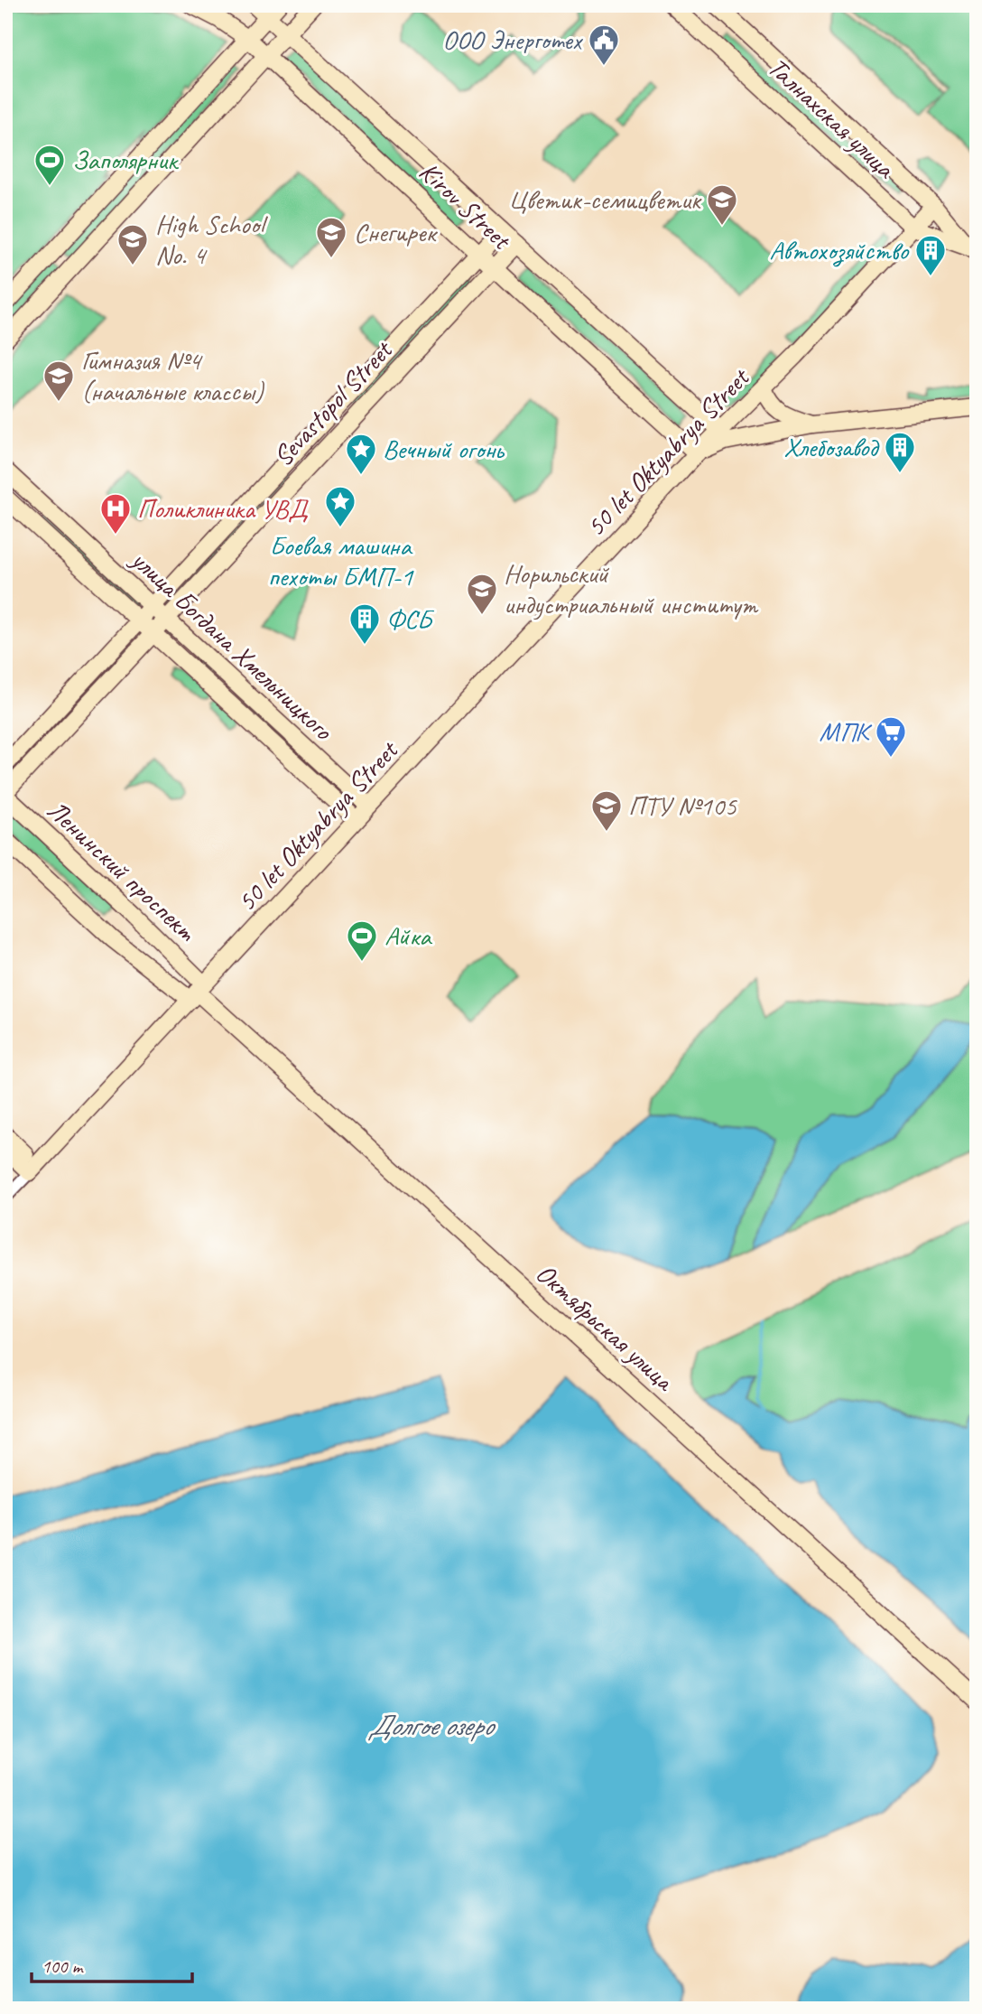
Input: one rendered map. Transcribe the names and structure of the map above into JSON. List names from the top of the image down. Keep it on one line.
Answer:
{"streets":{"street":["Талнахская улица","Kirov Street","Sevastopol Street","50 let Oktyabrya Street","улица Богдана Хмельницкого","Ленинский проспект","Октябрьская улица"]},"crossings":[["Талнахская улица","50 let Oktyabrya Street"],["Kirov Street","Sevastopol Street"],["Kirov Street","50 let Oktyabrya Street"],["Sevastopol Street","улица Богдана Хмельницкого"],["Sevastopol Street","Ленинский проспект"],["50 let Oktyabrya Street","улица Богдана Хмельницкого"],["50 let Oktyabrya Street","Ленинский проспект"],["50 let Oktyabrya Street","Октябрьская улица"],["Ленинский проспект","Октябрьская улица"]],"water":["Долгое озеро"],"places":{"public building":["ООО Энерготех"],"sports":["Заполярник","Айка"],"school or university":["Цветик-семицветик","Снегирек","High School No. 4","Гимназия №4 (начальные классы)","Норильский индустриальный институт","ПТУ №105"],"building":["Автохозяйство","Хлебозавод","ФСБ"],"place":["Вечный огонь","Боевая машина пехоты БМП-1"],"hospital":["Поликлиника УВД"],"supermarket":["МПК"]},"scale_bar":"100 m"}
